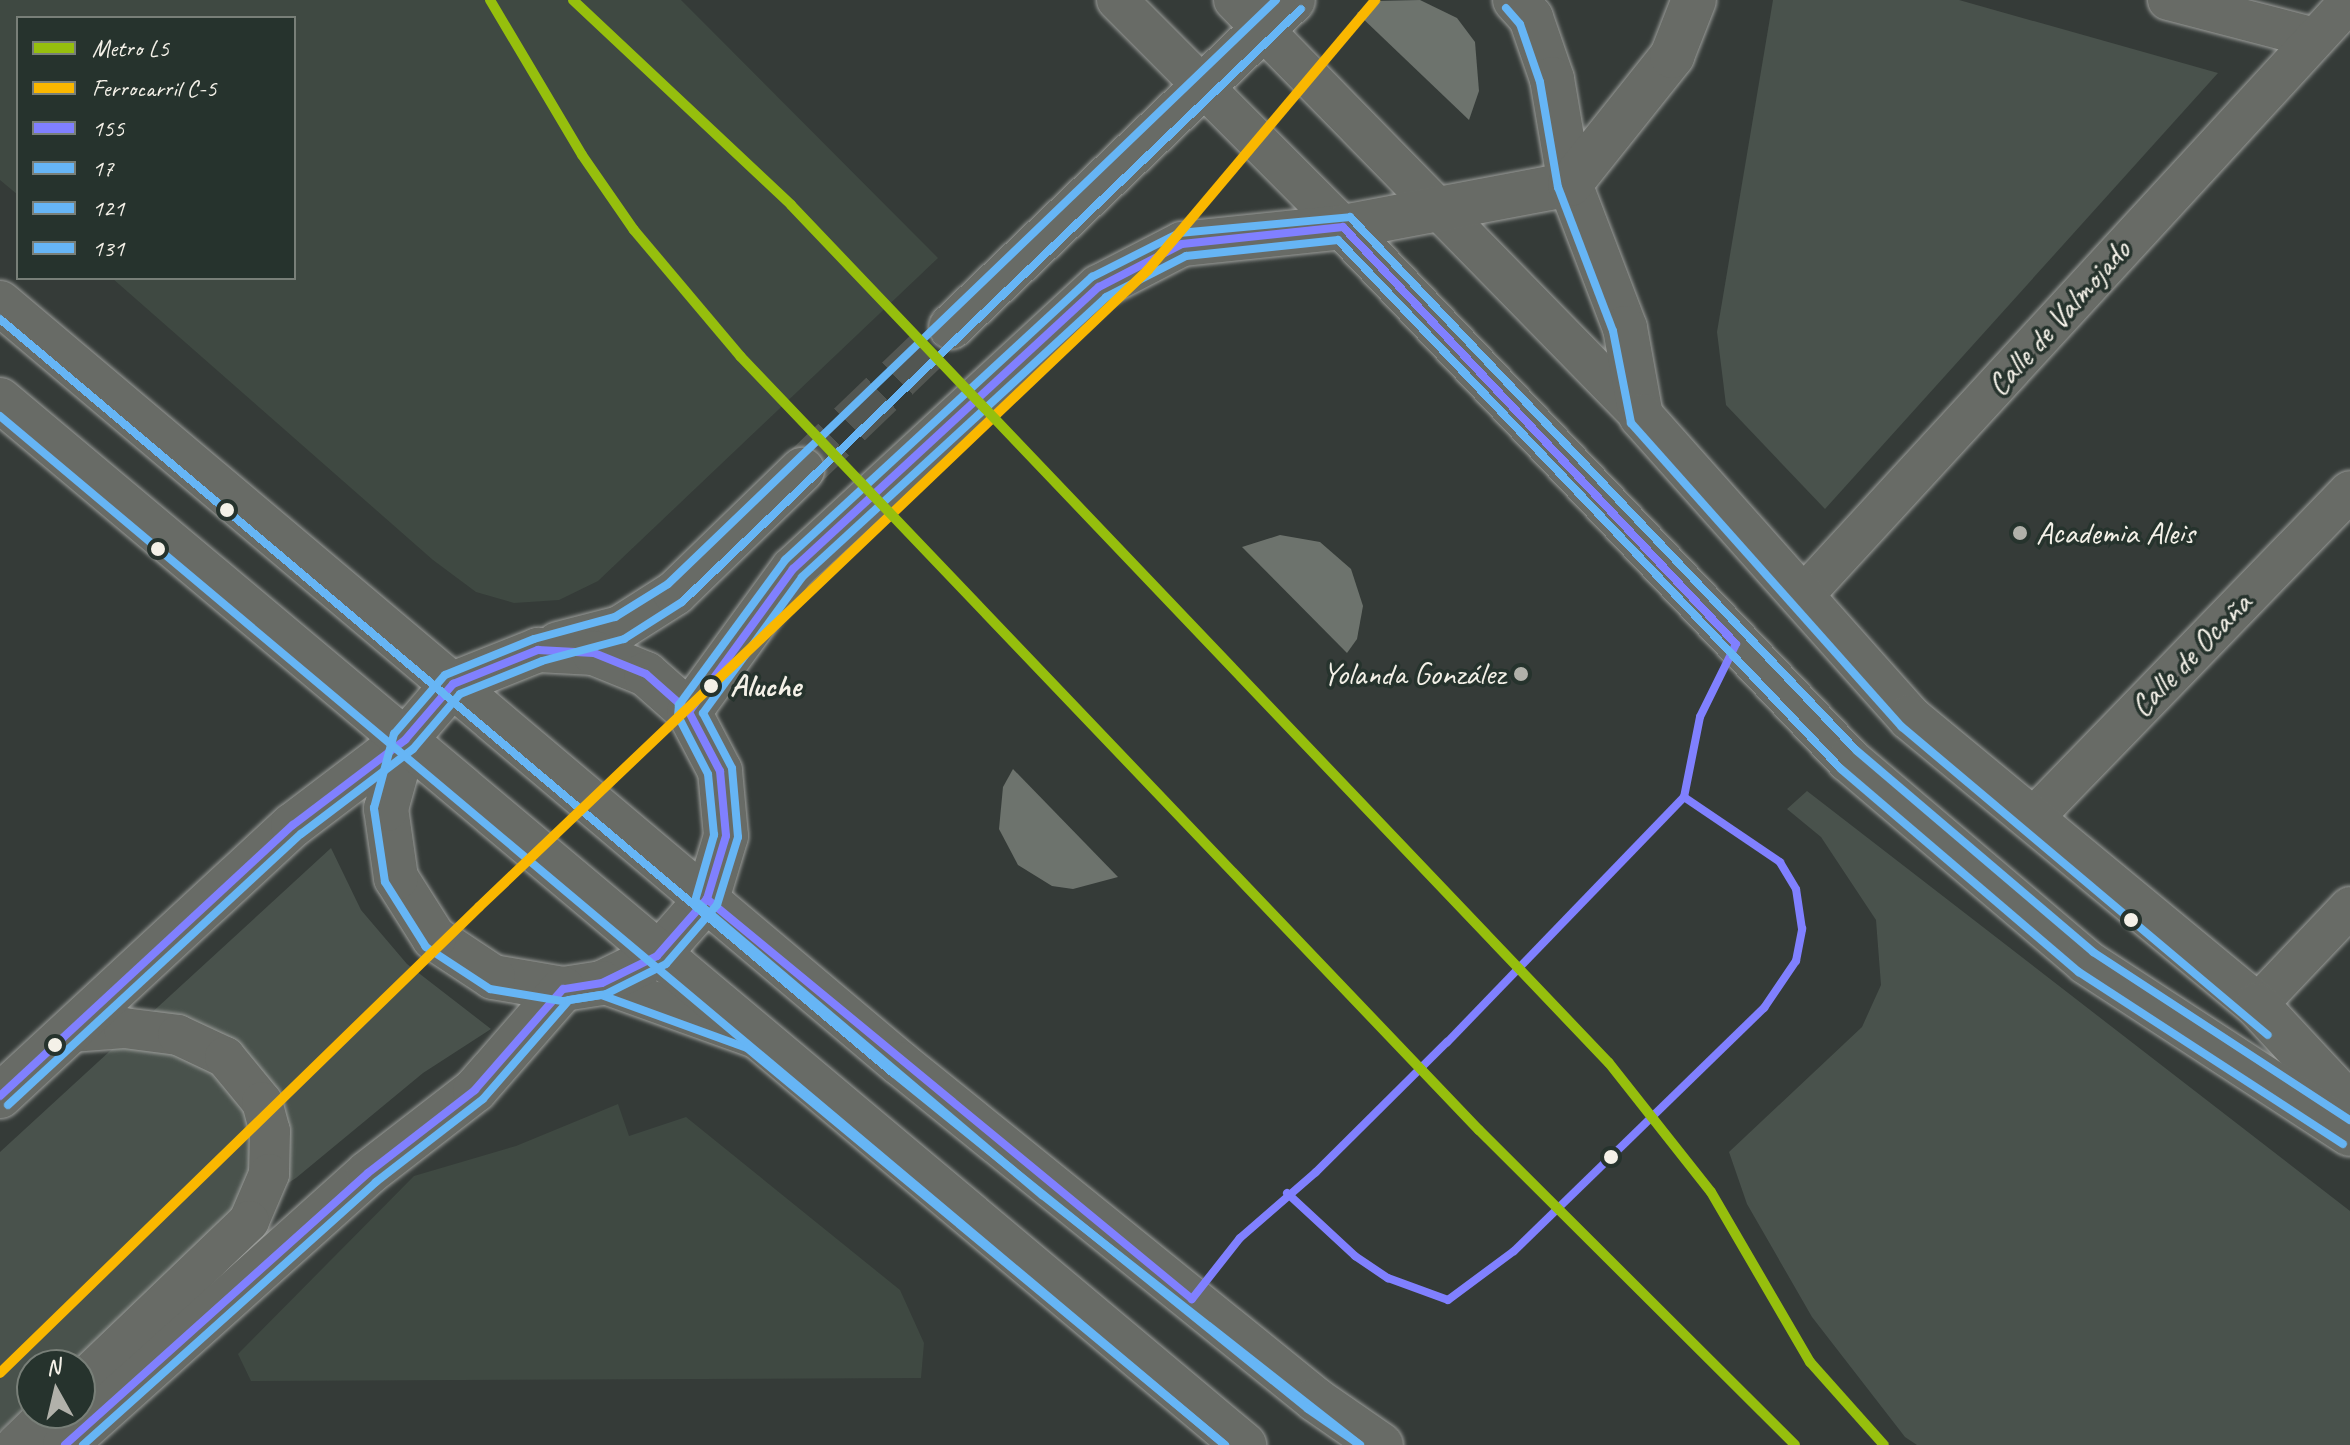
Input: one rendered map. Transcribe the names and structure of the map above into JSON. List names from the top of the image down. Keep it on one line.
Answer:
{"streets":{"street":["Calle de Valmojado","Calle de Ocaña"]},"places":["Academia Aleis","Yolanda González","Aluche"],"lines":["metro line L5","rail line C-5","transit line 121","transit line 17","transit line 155","transit line 131"],"legend":["Metro L5","Ferrocarril C-5","155","17","121","131"],"north":"top"}
